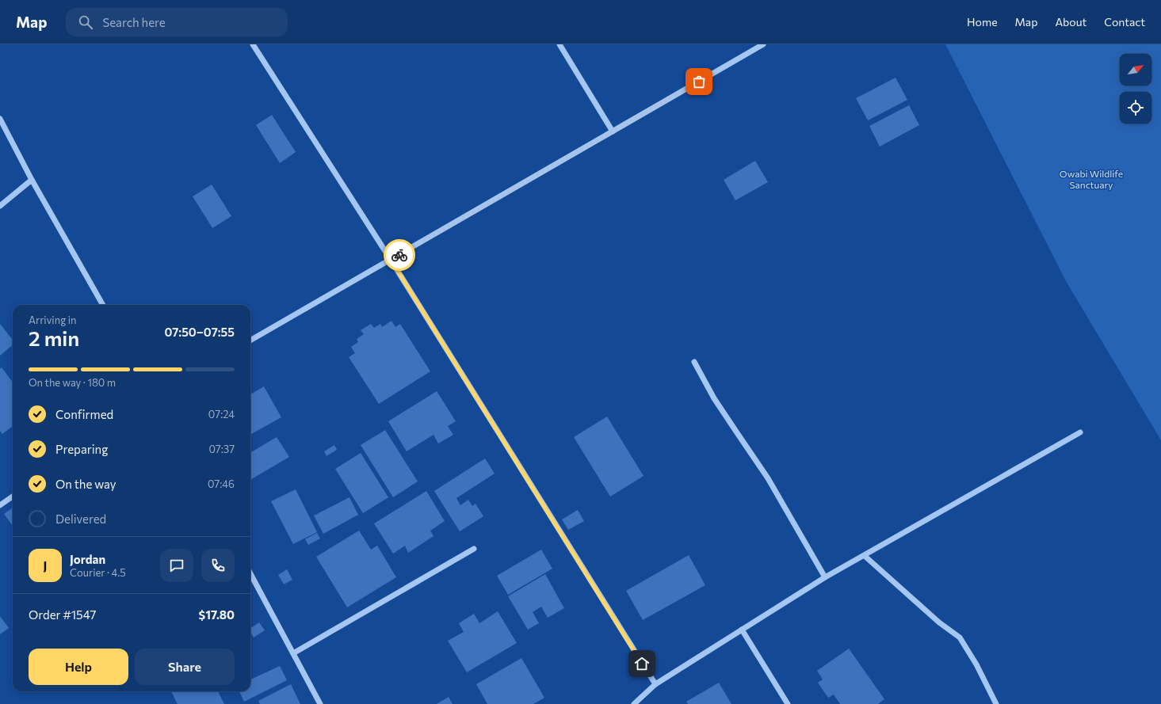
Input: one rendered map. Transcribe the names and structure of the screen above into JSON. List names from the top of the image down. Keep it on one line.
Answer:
{"parks":["Owabi Wildlife Sanctuary"],"north":"top right","page":{"header":"Map","search":"Search here","nav":["Home","Map","About","Contact"],"heading":["2 min","Arriving in","07:50–07:55"],"panel":["Jordan","Courier · 4.5","Order #1547","$17.80"],"bar":"On the way · 180 m","list":[["Confirmed","07:24"],["Preparing","07:37"],["On the way","07:46"],"Delivered"],"round":"J","buttons":["Help","Share"]}}
